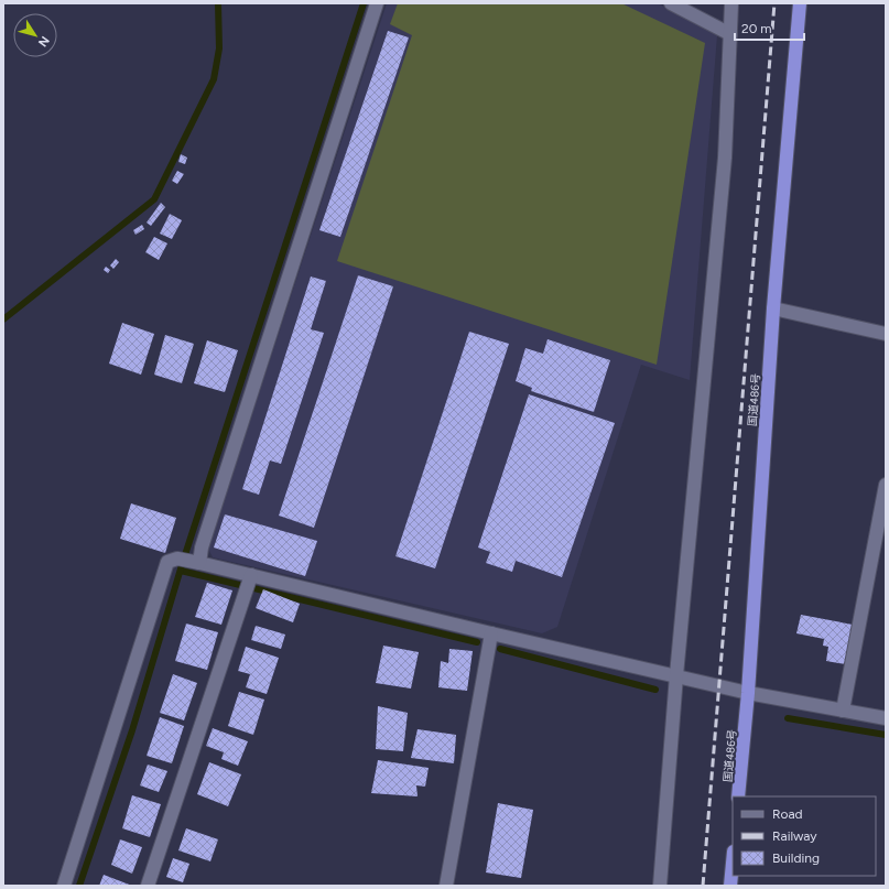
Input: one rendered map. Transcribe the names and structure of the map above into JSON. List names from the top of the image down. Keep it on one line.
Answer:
{"streets":{"highway":["国道486号"]},"legend":["Road","Railway","Building"],"scale_bar":"20 m","north":"bottom right"}
